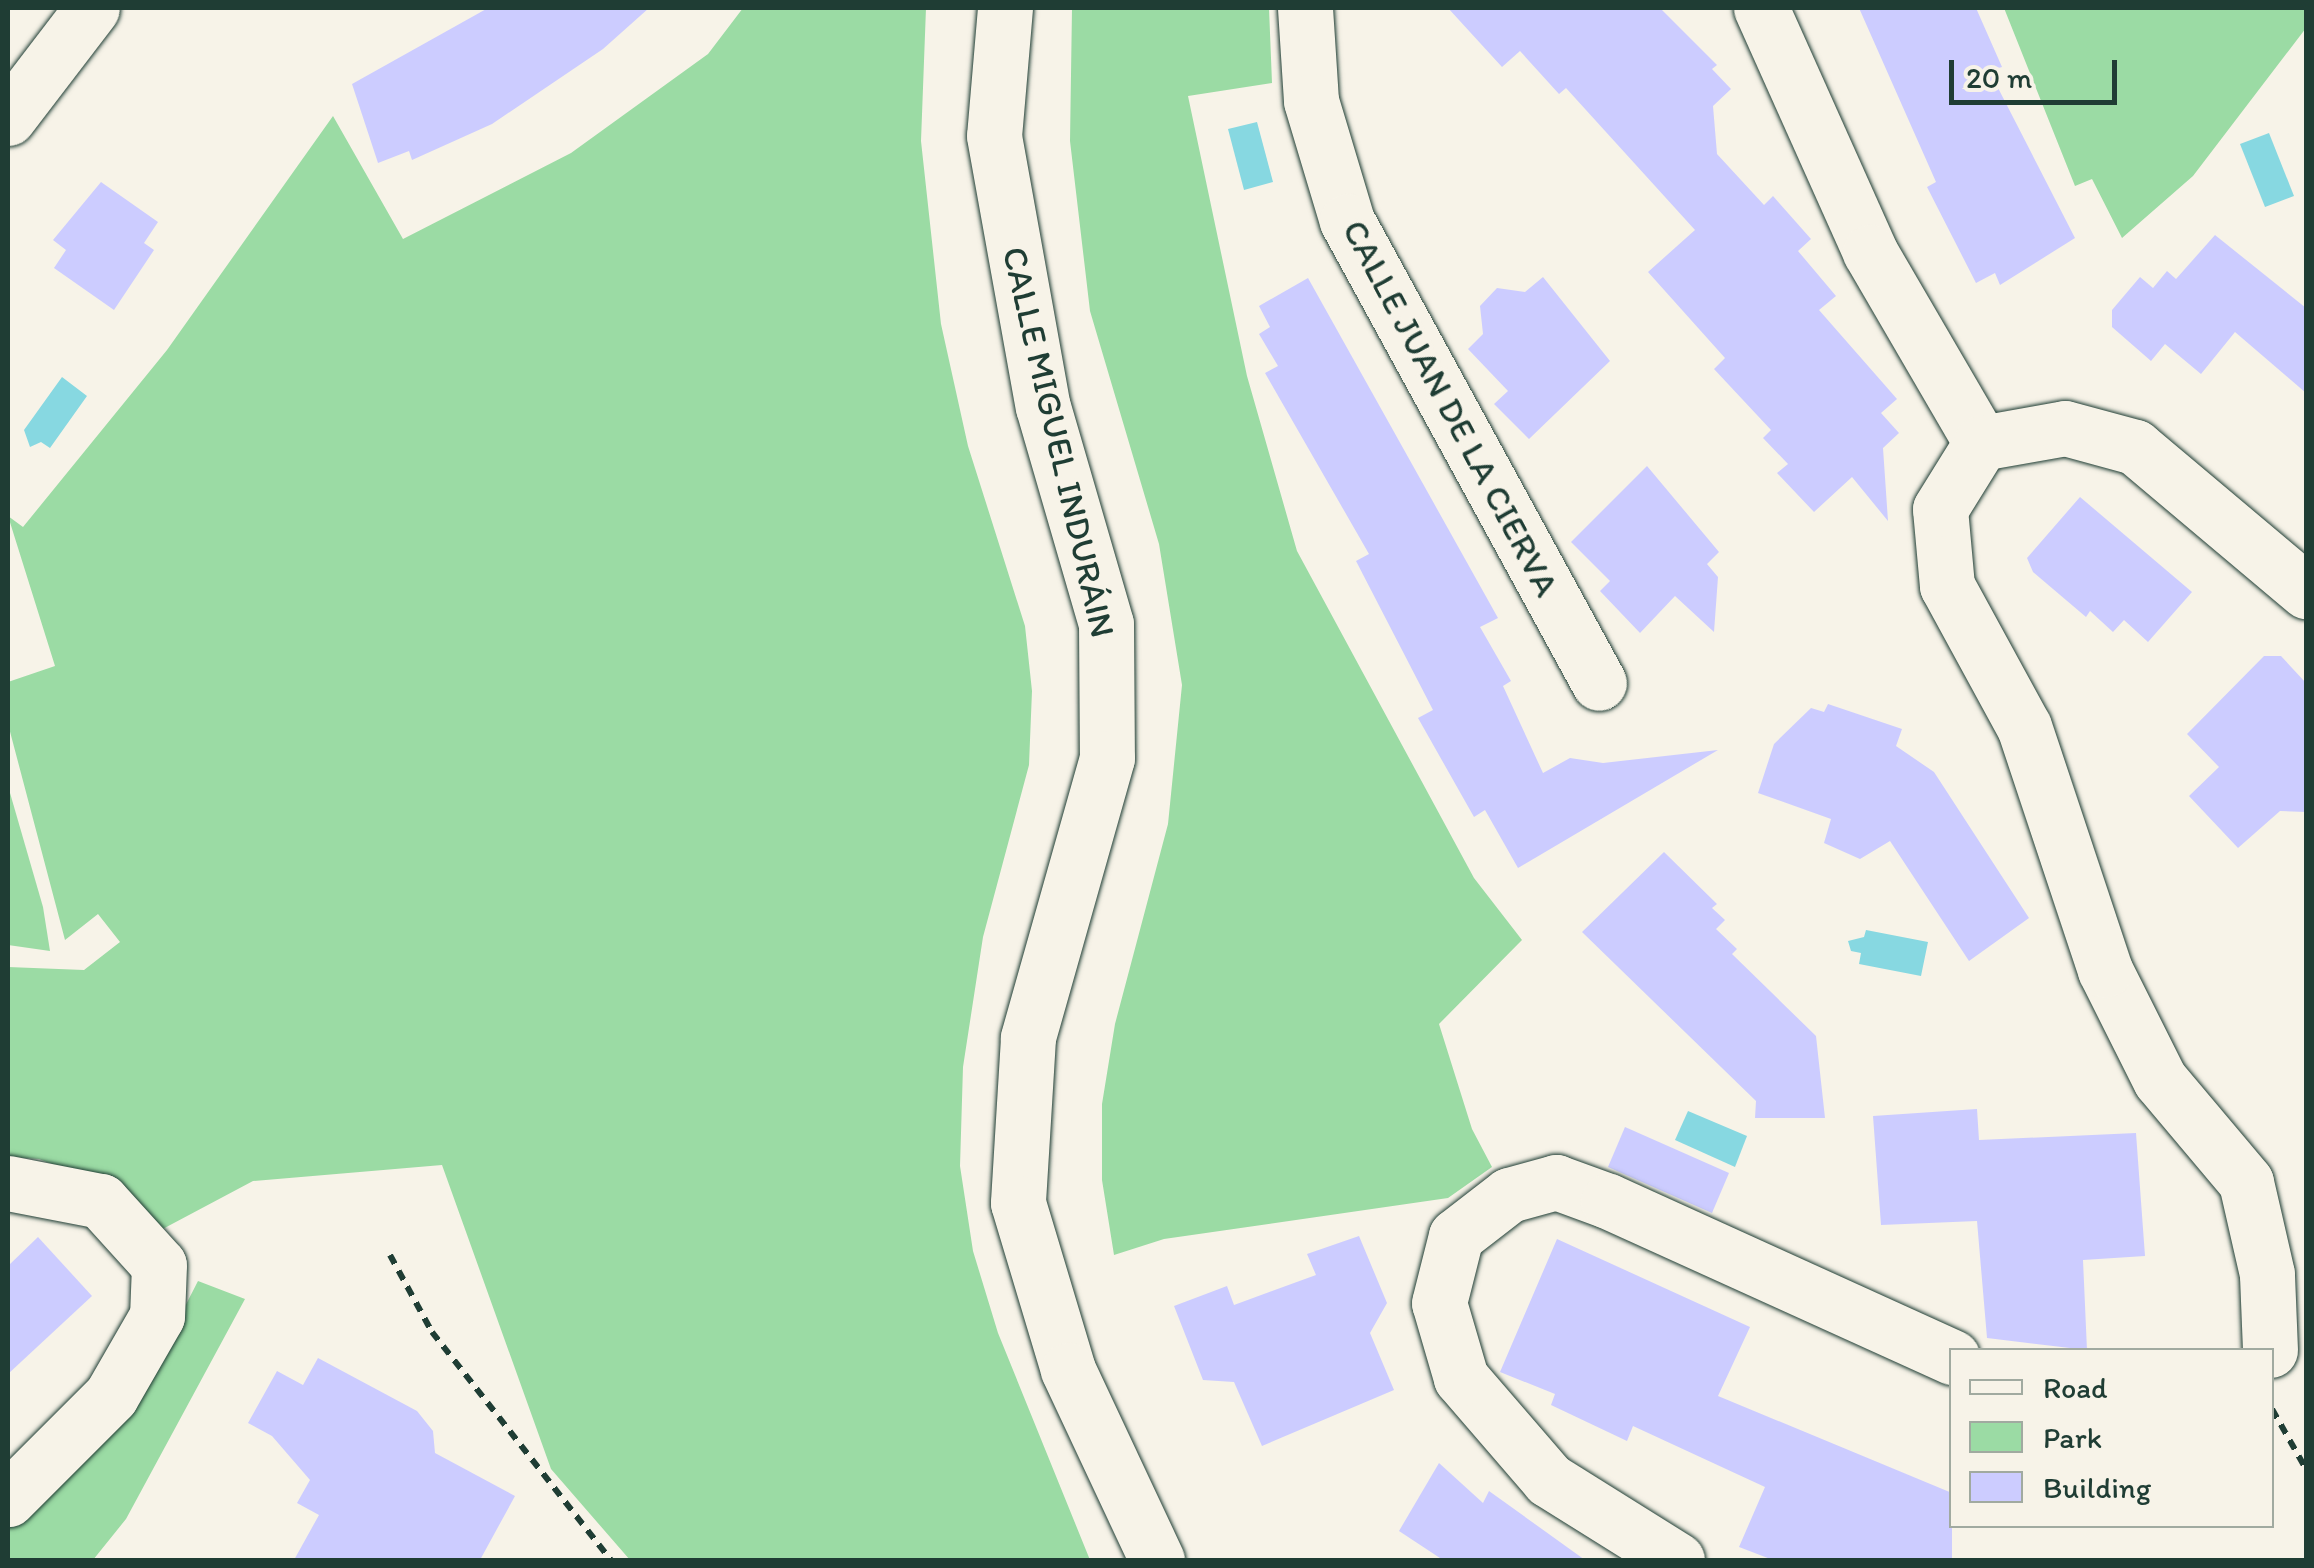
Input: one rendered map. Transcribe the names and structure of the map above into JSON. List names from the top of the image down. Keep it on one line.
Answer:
{"streets":{"street":["CALLE JUAN DE LA CIERVA","CALLE MIGUEL INDURÁIN"]},"legend":["Road","Park","Building"],"scale_bar":"20 m"}
